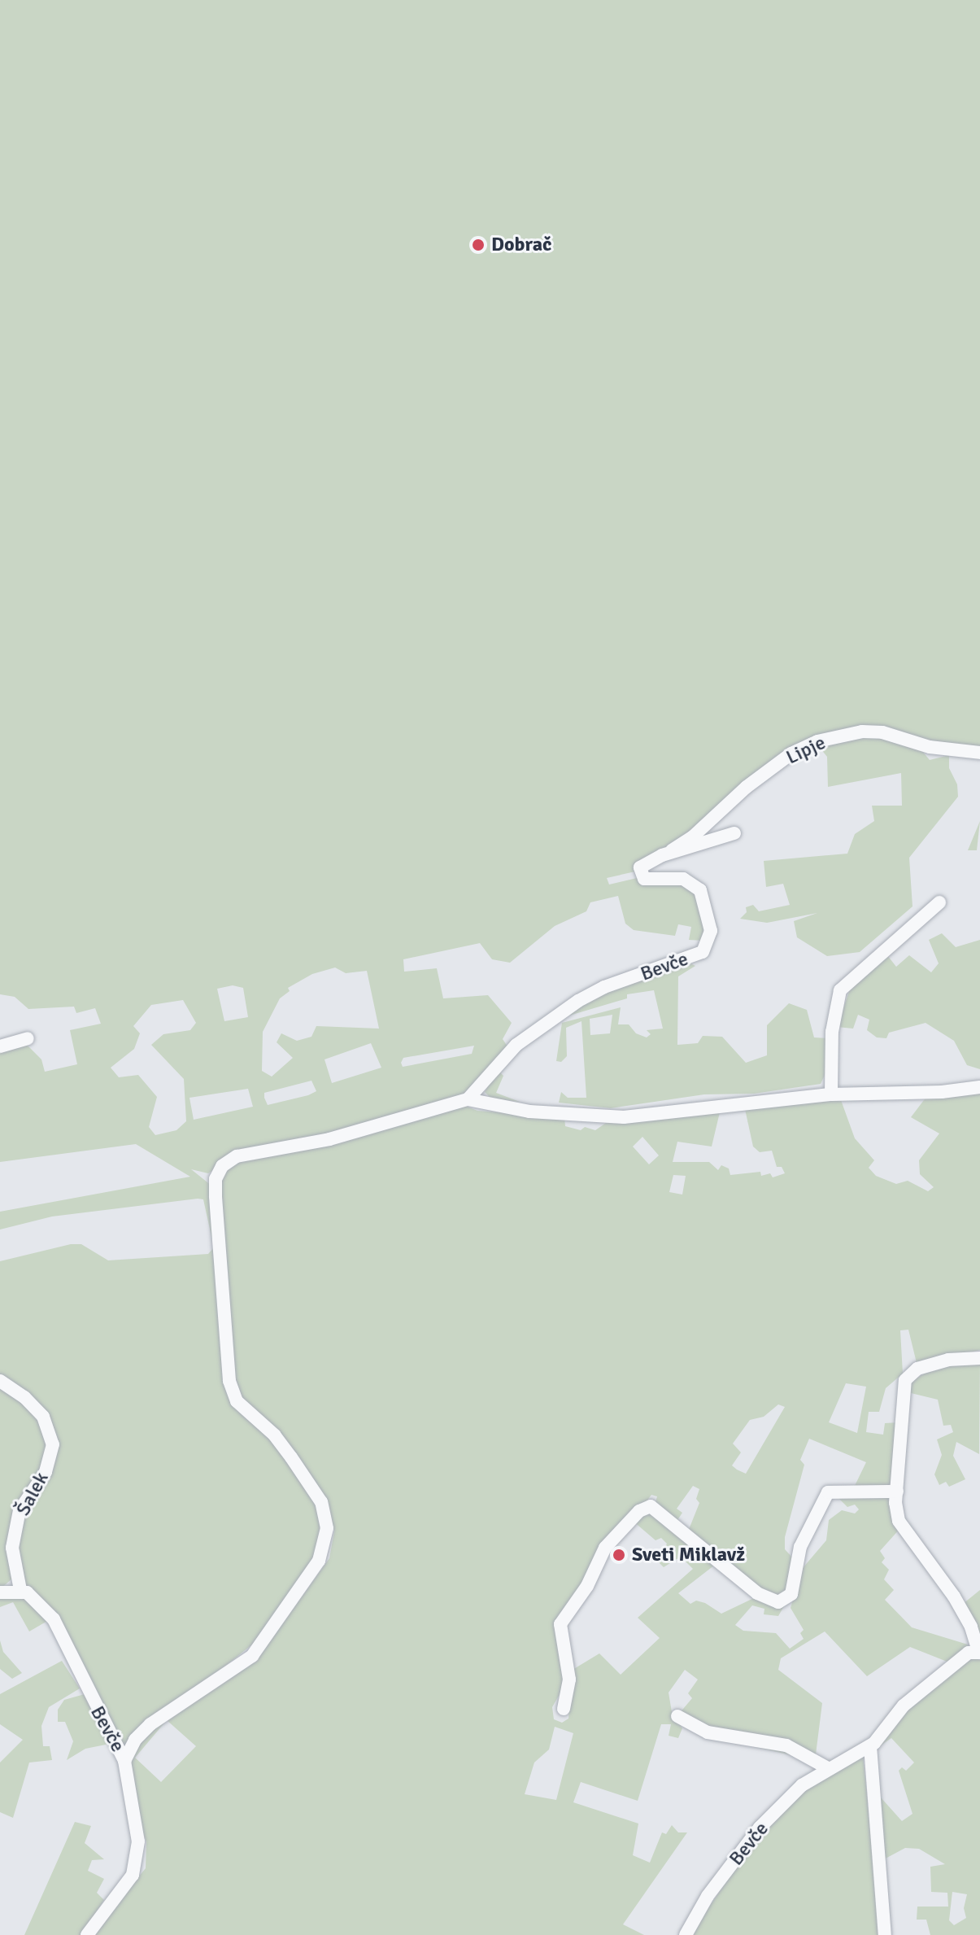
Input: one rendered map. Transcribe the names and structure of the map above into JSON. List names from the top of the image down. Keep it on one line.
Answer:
{"streets":{"street":["Lipje","Bevče","Šalek"]},"crossings":[["Lipje","Bevče"],["Bevče","Šalek"]],"places":["Dobrač","Sveti Miklavž"]}
